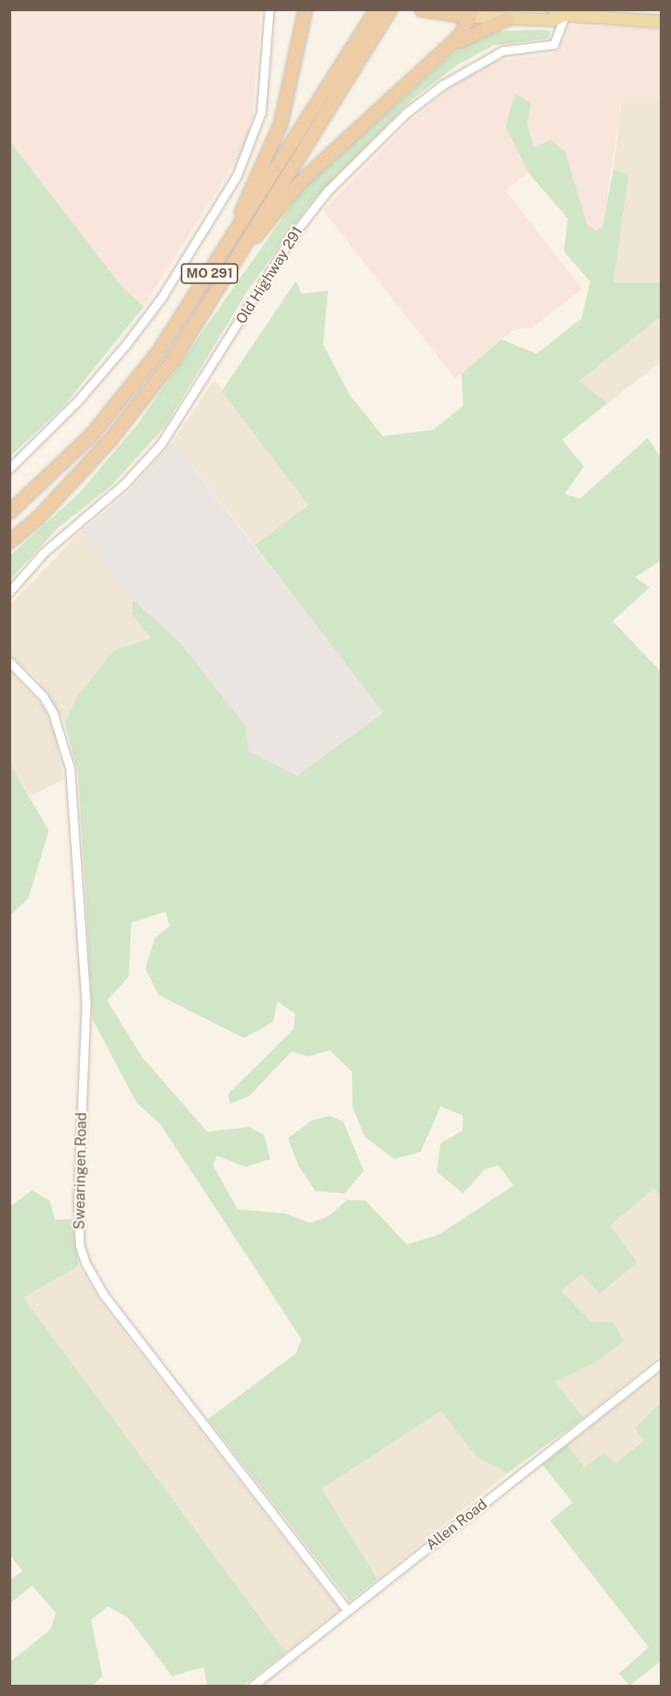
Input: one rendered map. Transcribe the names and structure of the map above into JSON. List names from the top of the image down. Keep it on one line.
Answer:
{"streets":{"highway":["MO 291"],"street":["Old Highway 291","Swearingen Road","Allen Road"]},"crossings":[["Swearingen Road","Allen Road"]]}
